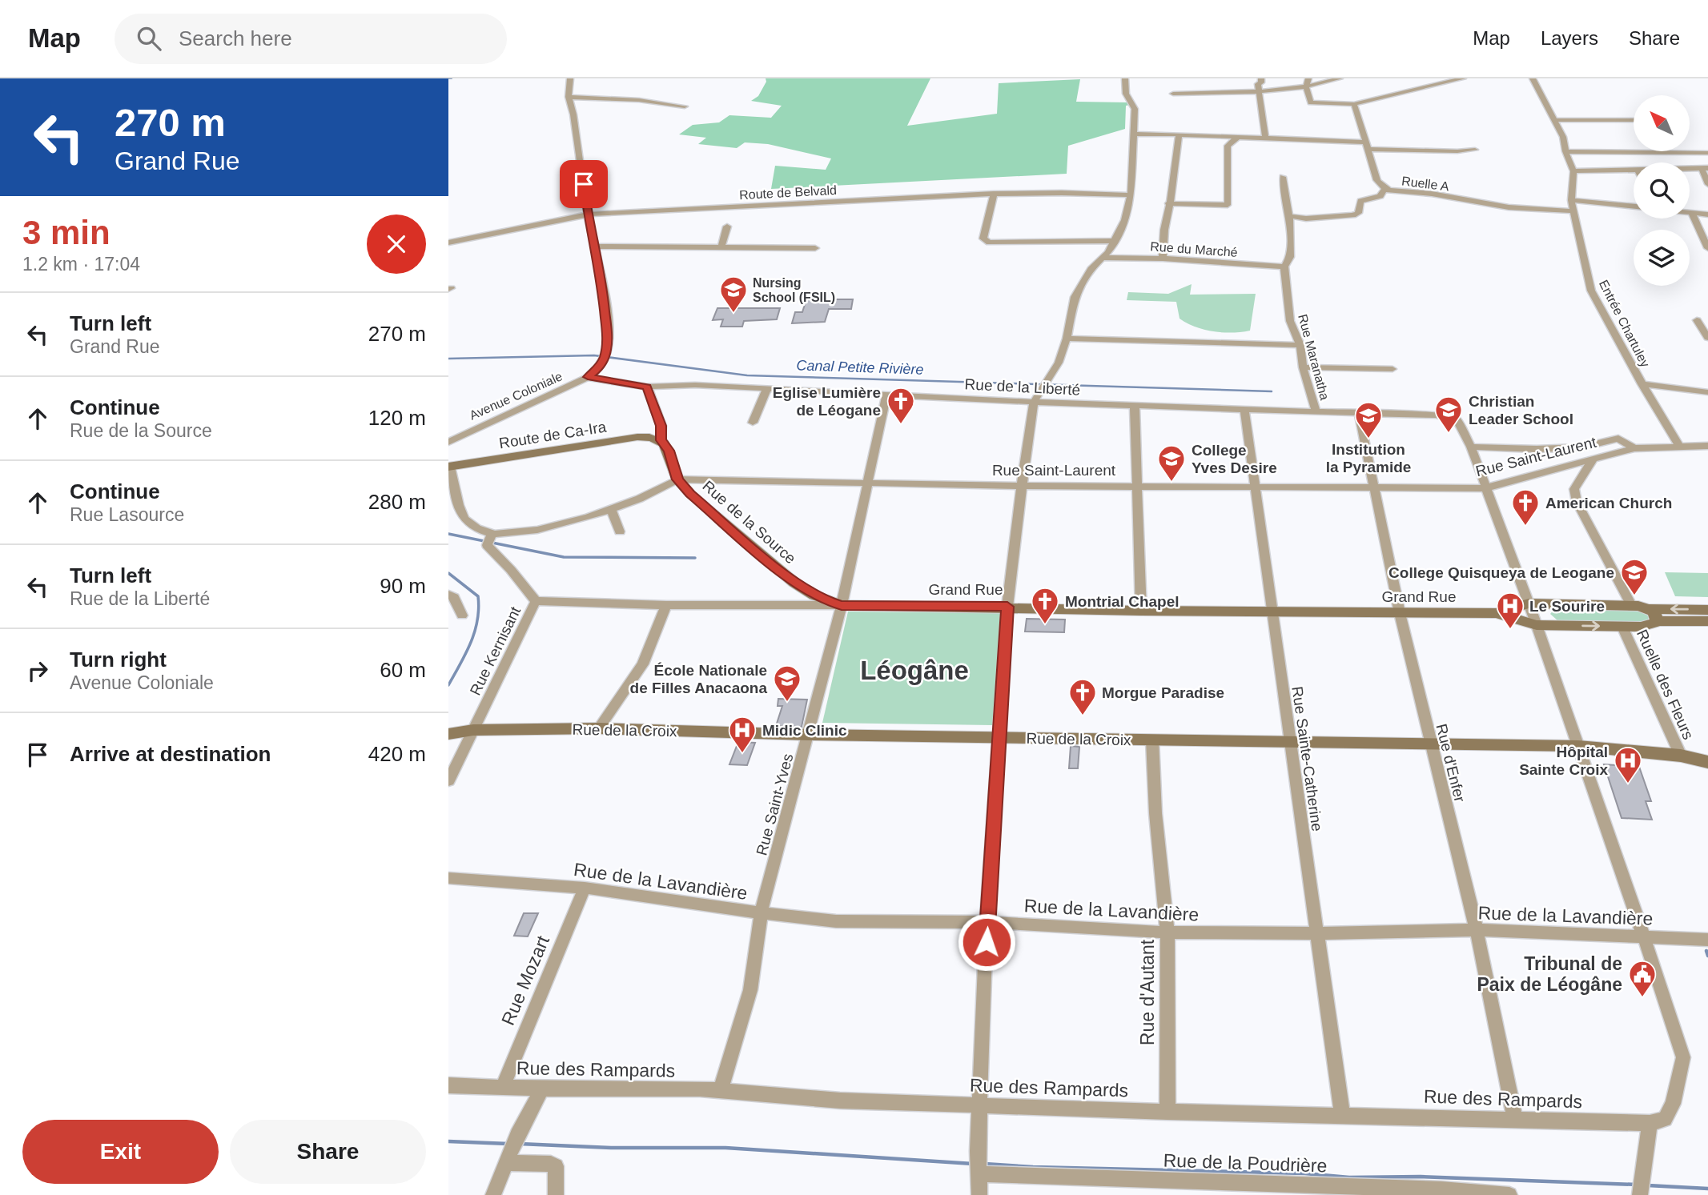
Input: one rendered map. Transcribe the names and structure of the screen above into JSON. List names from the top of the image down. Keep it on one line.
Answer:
{"streets":{"street":["Ruelle A","Route de Belvald","Rue du Marché","Entrée Chartuley","Rue Maranatha","Rue de la Liberté","Avenue Coloniale","Route de Ca-Ira","Rue Saint-Laurent","Rue de la Source","Grand Rue","Rue Kernisant","Ruelle des Fleurs","Rue de la Croix","Rue Sainte-Catherine","Rue d'Enfer","Rue Saint-Yves","Rue de la Lavandière","Rue Mozart","Rue d'Autant","Rue des Rampards","Rue de la Poudrière"]},"crossings":[["Ruelle A","Entrée Chartuley"],["Ruelle A","Rue Maranatha"],["Route de Belvald","Avenue Coloniale"],["Rue du Marché","Rue Maranatha"],["Entrée Chartuley","Rue Saint-Laurent"],["Rue Maranatha","Rue de la Liberté"],["Rue de la Liberté","Avenue Coloniale"],["Rue de la Liberté","Rue Sainte-Catherine"],["Rue de la Liberté","Rue d'Enfer"],["Rue de la Liberté","Rue Saint-Yves"],["Route de Ca-Ira","Rue Saint-Laurent"],["Route de Ca-Ira","Rue de la Source"],["Rue Saint-Laurent","Rue de la Source"],["Rue Saint-Laurent","Rue Kernisant"],["Rue Saint-Laurent","Rue Sainte-Catherine"],["Rue Saint-Laurent","Rue d'Enfer"],["Rue Saint-Laurent","Rue Saint-Yves"],["Rue de la Source","Grand Rue"],["Rue de la Source","Rue Saint-Yves"],["Grand Rue","Rue Kernisant"],["Grand Rue","Ruelle des Fleurs"],["Grand Rue","Rue Sainte-Catherine"],["Grand Rue","Rue d'Enfer"],["Grand Rue","Rue Saint-Yves"],["Rue Kernisant","Rue de la Croix"],["Ruelle des Fleurs","Rue de la Croix"],["Rue de la Croix","Rue Sainte-Catherine"],["Rue de la Croix","Rue d'Enfer"],["Rue de la Croix","Rue Saint-Yves"],["Rue de la Croix","Rue d'Autant"],["Rue Sainte-Catherine","Rue de la Lavandière"],["Rue Sainte-Catherine","Rue des Rampards"],["Rue d'Enfer","Rue de la Lavandière"],["Rue d'Enfer","Rue des Rampards"],["Rue Saint-Yves","Rue de la Lavandière"],["Rue Saint-Yves","Rue des Rampards"],["Rue de la Lavandière","Rue Mozart"],["Rue de la Lavandière","Rue d'Autant"],["Rue Mozart","Rue des Rampards"],["Rue d'Autant","Rue des Rampards"]],"districts":["Léogâne"],"water":["Canal Petite Rivière"],"places":{"school or university":["Nursing School (FSIL)","Christian Leader School","Institution la Pyramide","College Yves Desire","College Quisqueya de Leogane","École Nationale de Filles Anacaona"],"church":["Eglise Lumière de Léogane","American Church","Montrial Chapel","Morgue Paradise"],"hospital":["Le Sourire","Midic Clinic","Hôpital Sainte Croix"],"public building":["Tribunal de Paix de Léogâne"]},"north":"top left","page":{"header":"Map","search":"Search here","nav":["Map","Layers","Share"],"turn":["270 m","Grand Rue"],"heading":["3 min","1.2 km · 17:04"],"list":[{"name":"Turn left","note":"Grand Rue","value":"270 m"},{"name":"Continue","note":"Rue de la Source","value":"120 m"},{"name":"Continue","note":"Rue Lasource","value":"280 m"},{"name":"Turn left","note":"Rue de la Liberté","value":"90 m"},{"name":"Turn right","note":"Avenue Coloniale","value":"60 m"},{"name":"Arrive at destination","value":"420 m"}],"buttons":["Exit","Share"]}}
